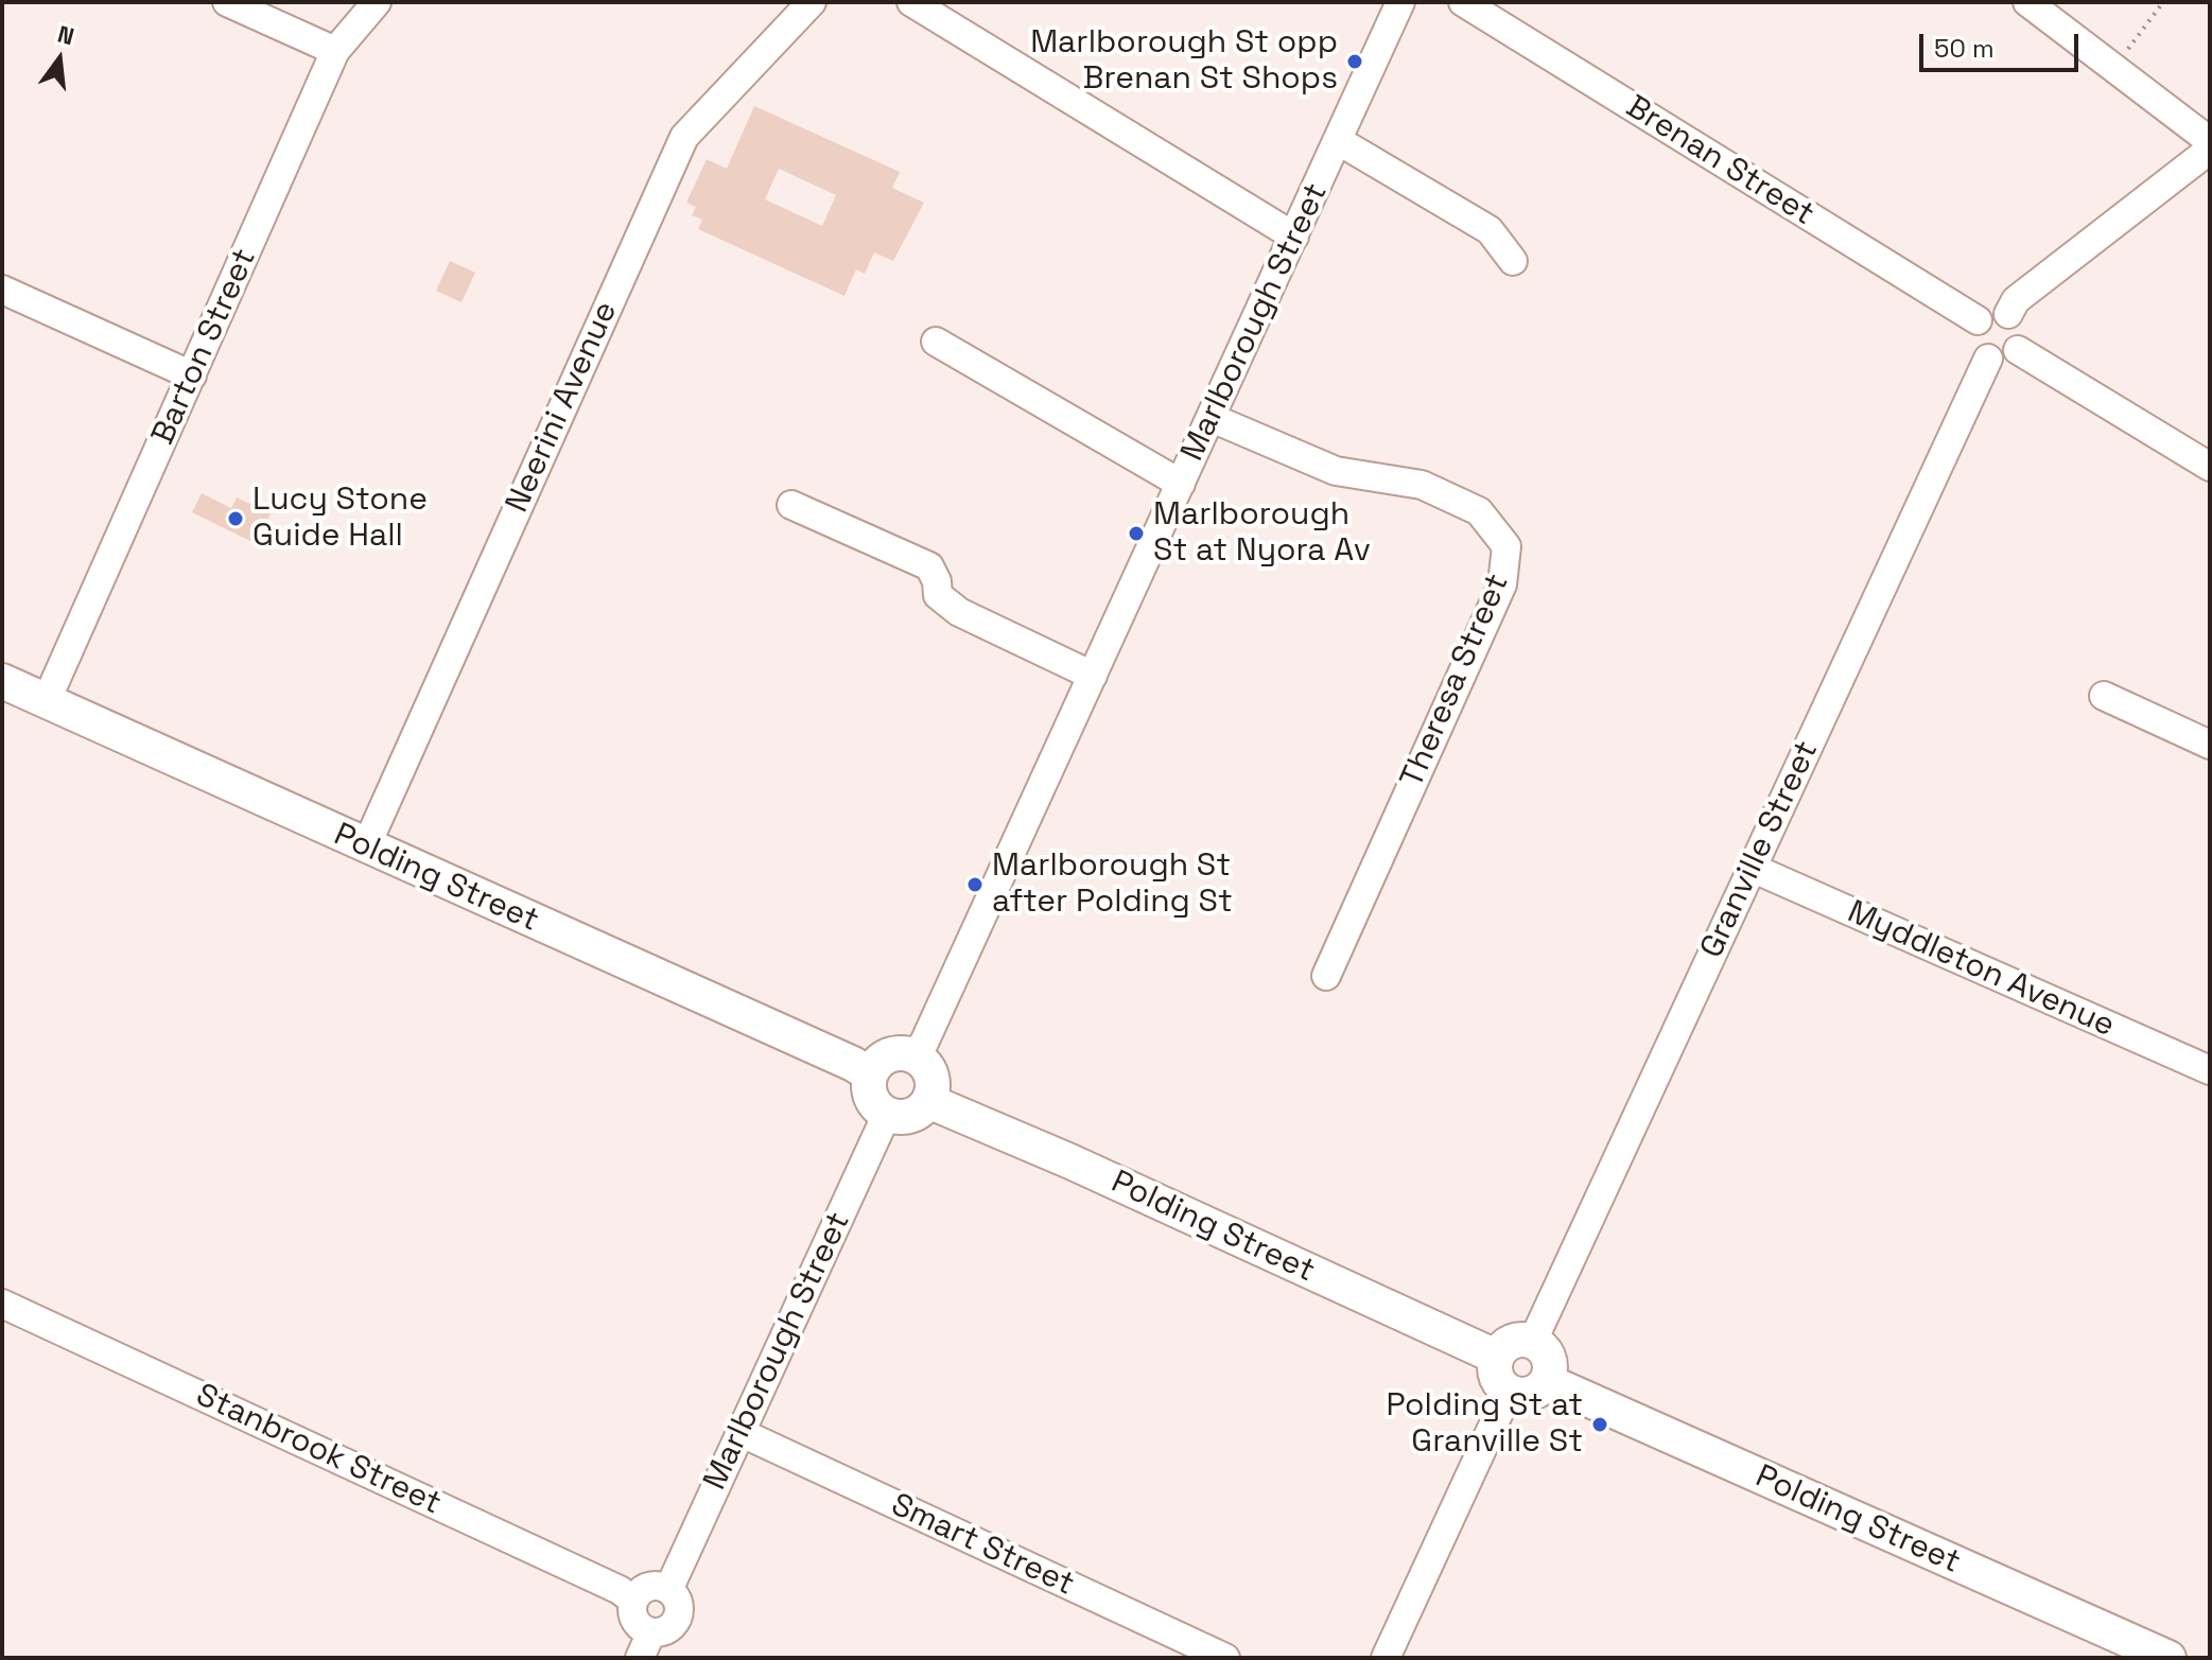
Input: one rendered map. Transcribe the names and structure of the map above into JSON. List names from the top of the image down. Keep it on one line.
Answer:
{"streets":{"main road":["Polding Street"],"street":["Brenan Street","Marlborough Street","Barton Street","Neerini Avenue","Theresa Street","Granville Street","Myddleton Avenue","Stanbrook Street","Smart Street"]},"crossings":[["Brenan Street","Granville Street"],["Marlborough Street","Theresa Street"],["Marlborough Street","Polding Street"],["Marlborough Street","Stanbrook Street"],["Marlborough Street","Smart Street"],["Barton Street","Polding Street"],["Neerini Avenue","Polding Street"],["Granville Street","Polding Street"],["Granville Street","Myddleton Avenue"]],"places":["Marlborough St opp Brenan St Shops","Lucy Stone Guide Hall","Marlborough St at Nyora Av","Marlborough St after Polding St","Polding St at Granville St"],"scale_bar":"50 m","north":"top"}
